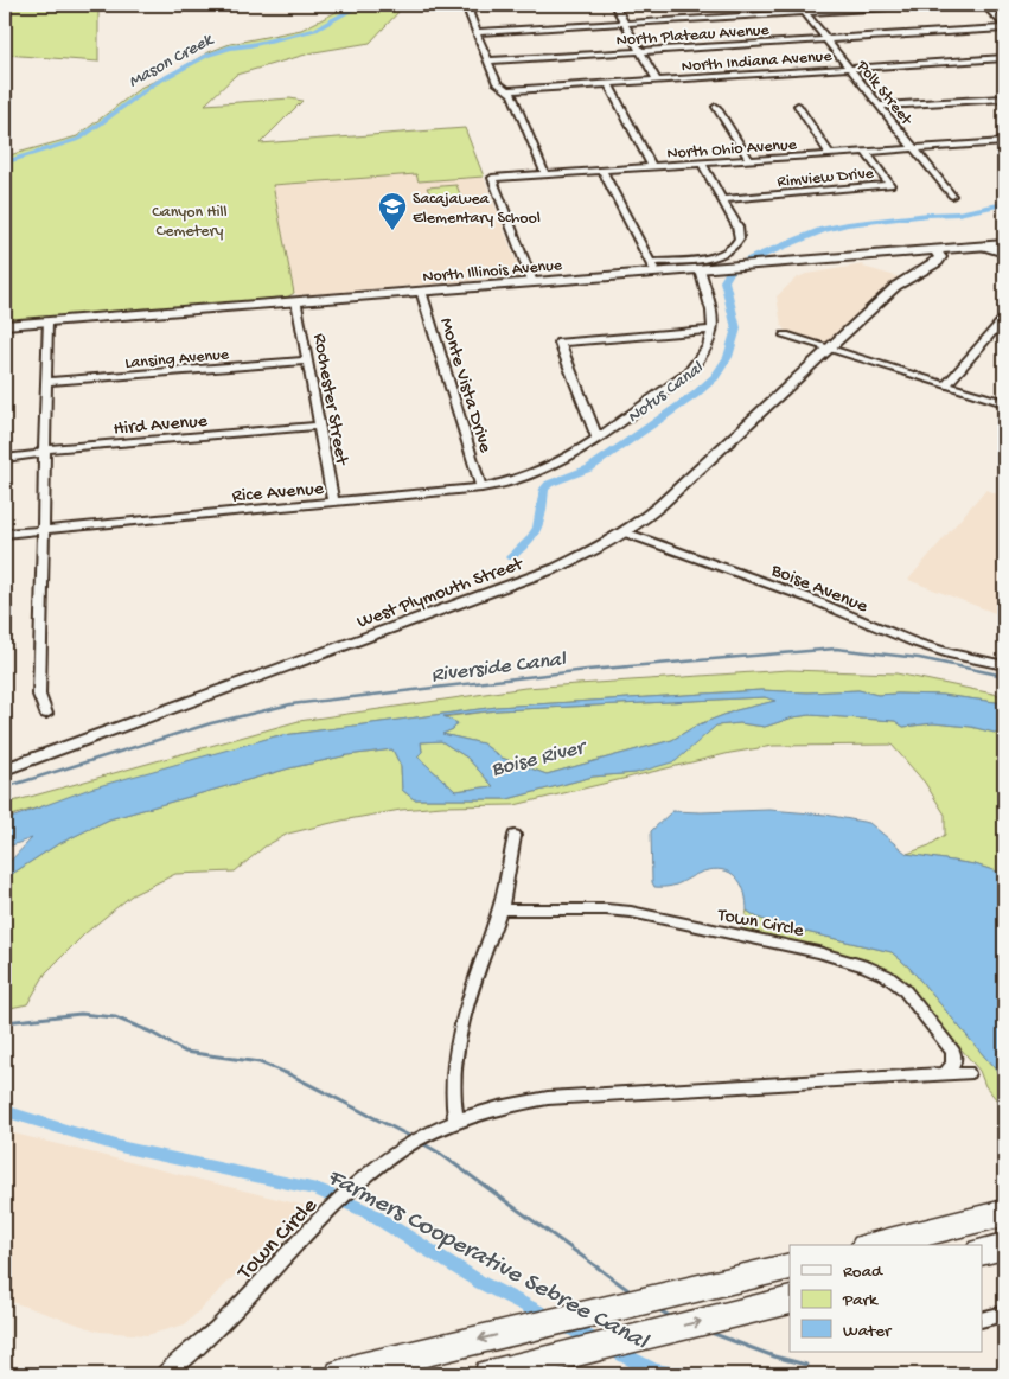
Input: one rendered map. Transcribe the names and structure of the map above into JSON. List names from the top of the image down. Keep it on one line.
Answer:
{"streets":{"street":["North Plateau Avenue","North Indiana Avenue","Polk Street","North Ohio Avenue","Rimview Drive","North Illinois Avenue","Lansing Avenue","Monte Vista Drive","Rochester Street","Hird Avenue","Rice Avenue","Boise Avenue","West Plymouth Street","Town Circle"]},"crossings":[["North Plateau Avenue","Polk Street"],["North Indiana Avenue","Polk Street"],["Polk Street","North Ohio Avenue"],["North Ohio Avenue","Rimview Drive"],["North Ohio Avenue","North Illinois Avenue"],["North Illinois Avenue","Monte Vista Drive"],["North Illinois Avenue","Rochester Street"],["North Illinois Avenue","West Plymouth Street"],["Lansing Avenue","Rochester Street"],["Monte Vista Drive","Rice Avenue"],["Rochester Street","Hird Avenue"],["Rochester Street","Rice Avenue"],["Boise Avenue","West Plymouth Street"]],"water":["Mason Creek","Notus Canal","Riverside Canal","Boise River","Farmers Cooperative Sebree Canal"],"parks":["Canyon Hill Cemetery"],"places":{"school or university":["Sacajawea Elementary School"]},"legend":["Road","Park","Water"]}
